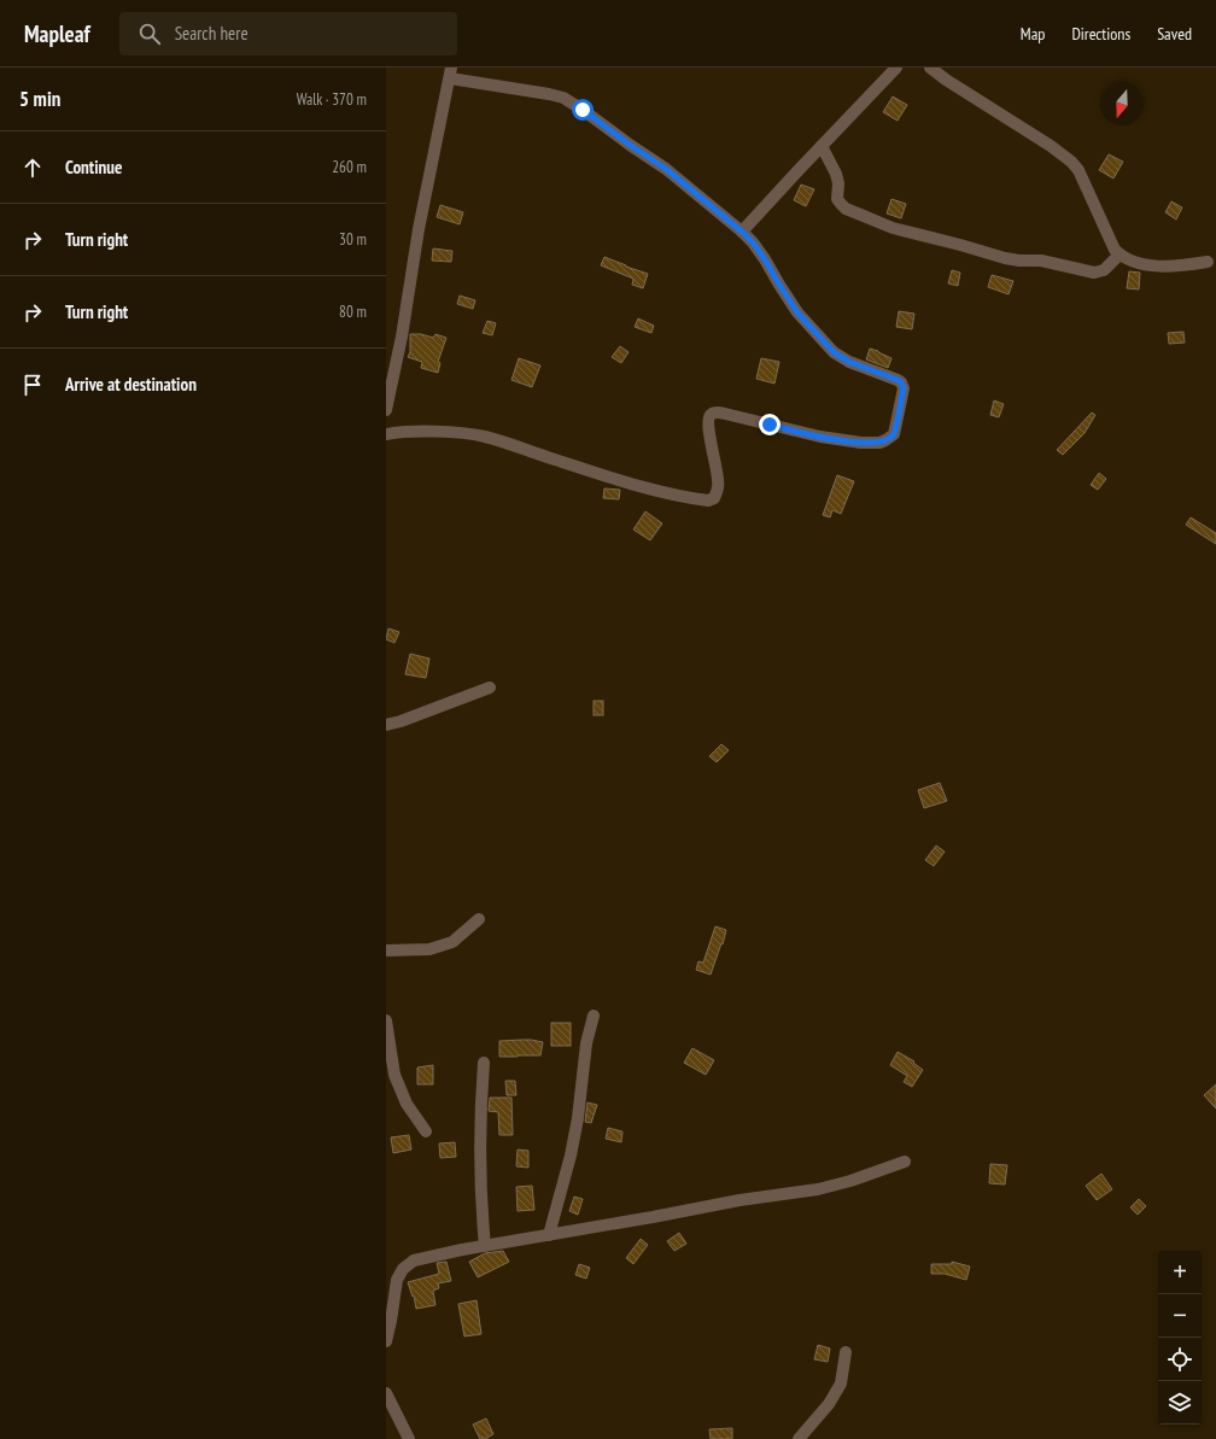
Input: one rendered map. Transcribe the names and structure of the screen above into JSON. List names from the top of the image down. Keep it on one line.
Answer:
{"north":"bottom","page":{"header":"Mapleaf","search":"Search here","nav":["Map","Directions","Saved"],"heading":["5 min","Walk · 370 m"],"list":[["Continue","260 m"],["Turn right","30 m"],["Turn right","80 m"],"Arrive at destination"],"map_buttons":["+","−"]}}
